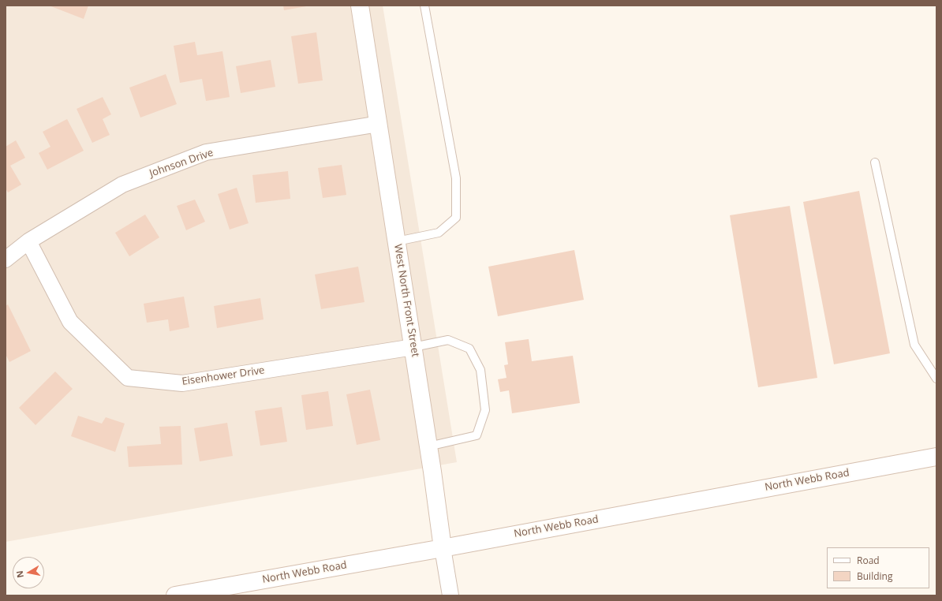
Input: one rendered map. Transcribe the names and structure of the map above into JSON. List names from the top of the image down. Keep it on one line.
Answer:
{"streets":{"main road":["West North Front Street","North Webb Road"],"street":["Johnson Drive","Eisenhower Drive"]},"crossings":[["Johnson Drive","West North Front Street"],["Johnson Drive","Eisenhower Drive"],["West North Front Street","Eisenhower Drive"],["West North Front Street","North Webb Road"]],"legend":["Road","Building"],"north":"left"}
